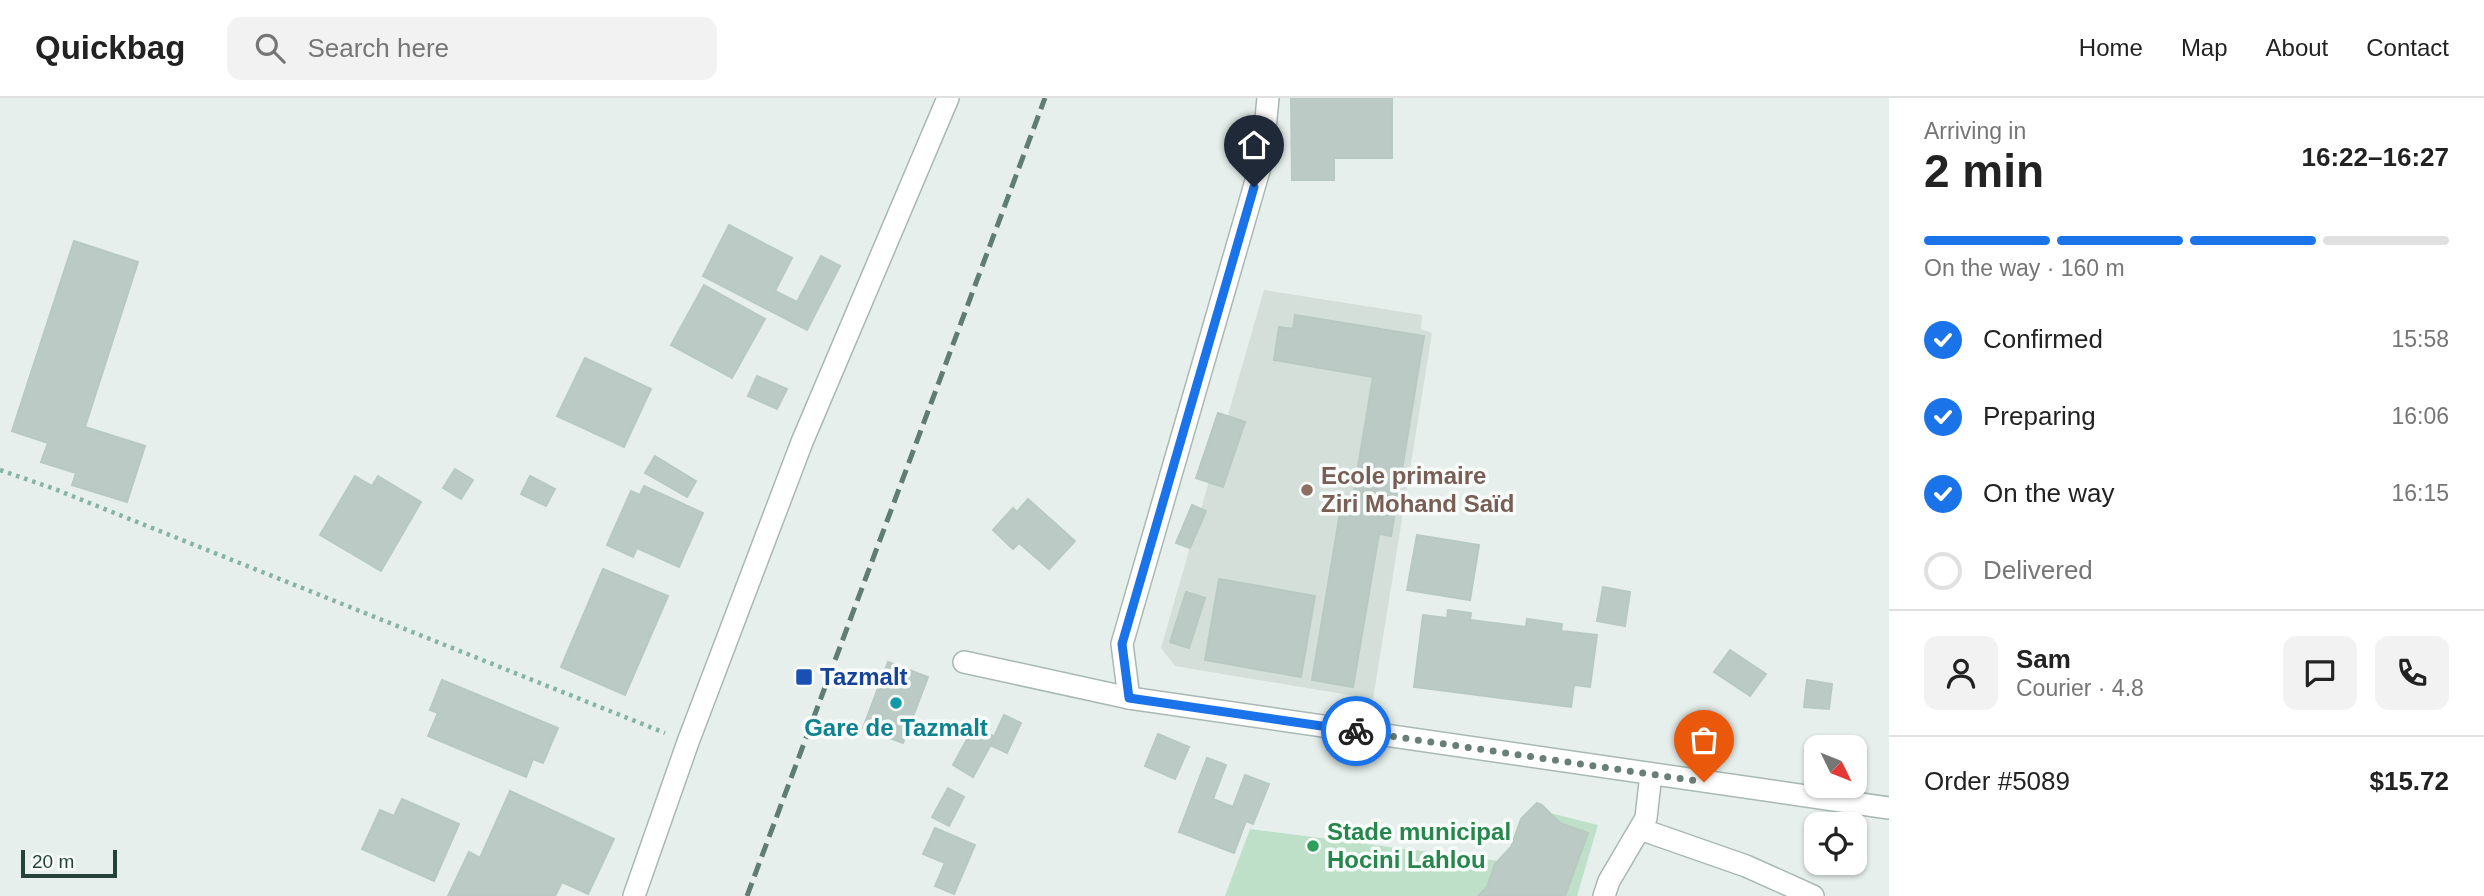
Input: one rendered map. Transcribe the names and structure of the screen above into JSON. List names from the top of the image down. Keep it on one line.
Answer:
{"places":{"other":["Ecole primaire Ziri Mohand Saïd","Gare de Tazmalt","Stade municipal Hocini Lahlou"],"transit":["Tazmalt"]},"scale_bar":"20 m","north":"bottom right","page":{"header":"Quickbag","search":"Search here","nav":["Home","Map","About","Contact"],"heading":["2 min","Arriving in","16:22–16:27"],"panel":["Sam","Courier · 4.8","Order #5089","$15.72"],"bar":"On the way · 160 m","list":[["Confirmed","15:58"],["Preparing","16:06"],["On the way","16:15"],"Delivered"],"scale":"20 m"}}
